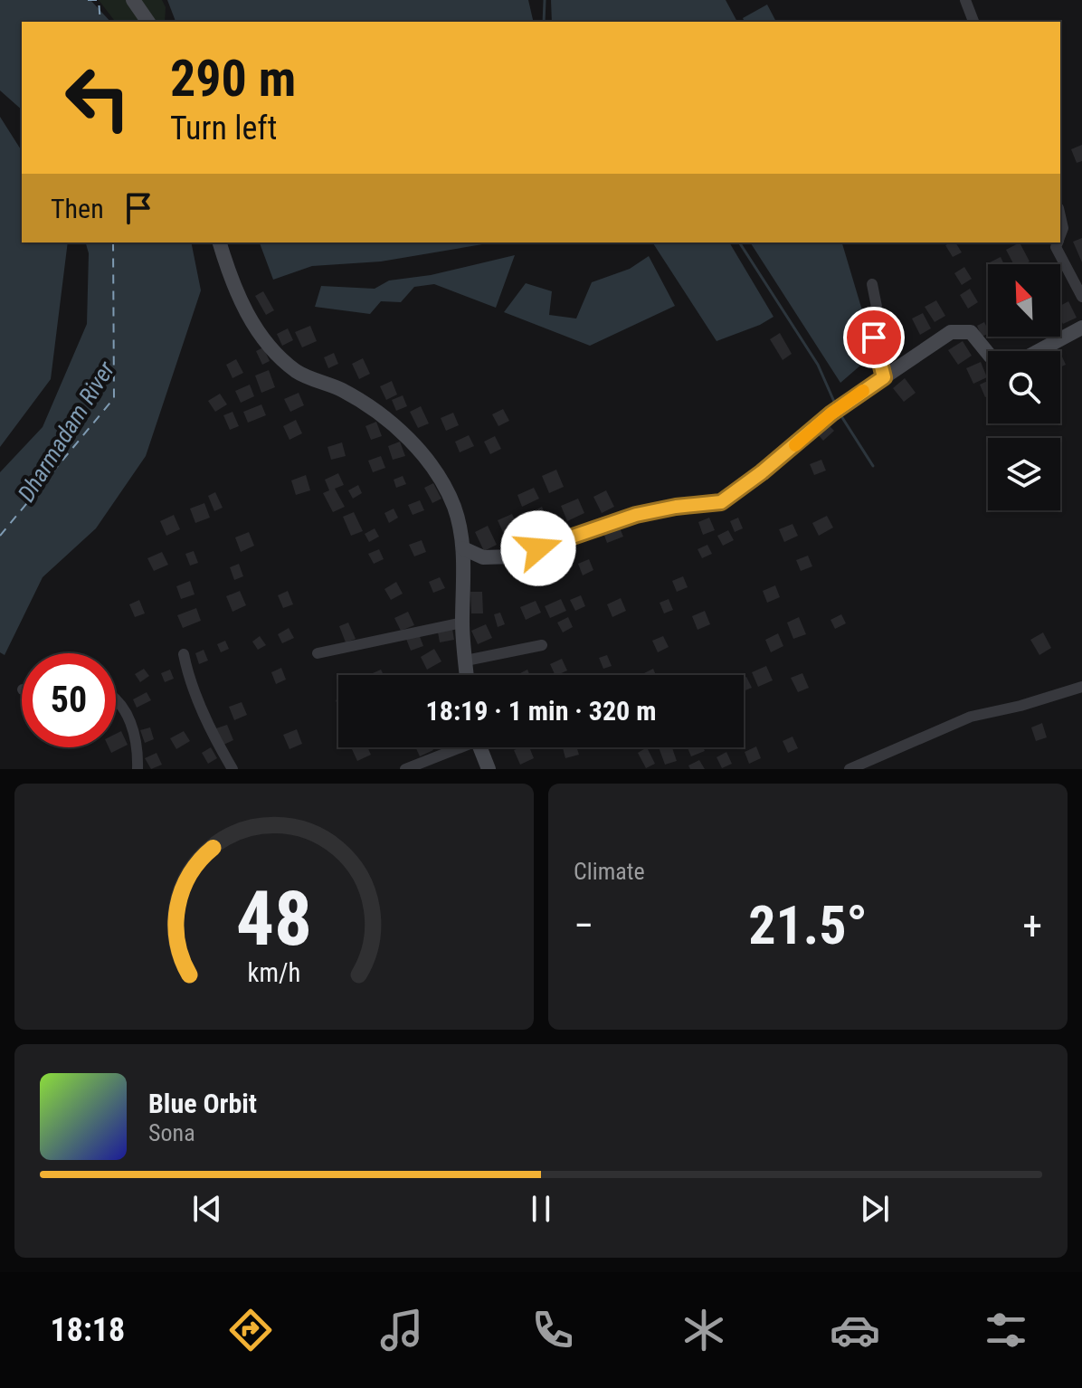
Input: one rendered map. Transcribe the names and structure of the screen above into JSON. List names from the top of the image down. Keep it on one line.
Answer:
{"water":["Dharmadam River"],"north":"top left","page":{"turn":["290 m","Turn left"],"then":"Then","limit":"50","trip":"18:19 · 1 min · 320 m","tile":"Climate","heat":["−","21.5°","+"],"song":["Blue Orbit","Sona"],"tabs":"18:18","gauge":["48","km/h"]}}
